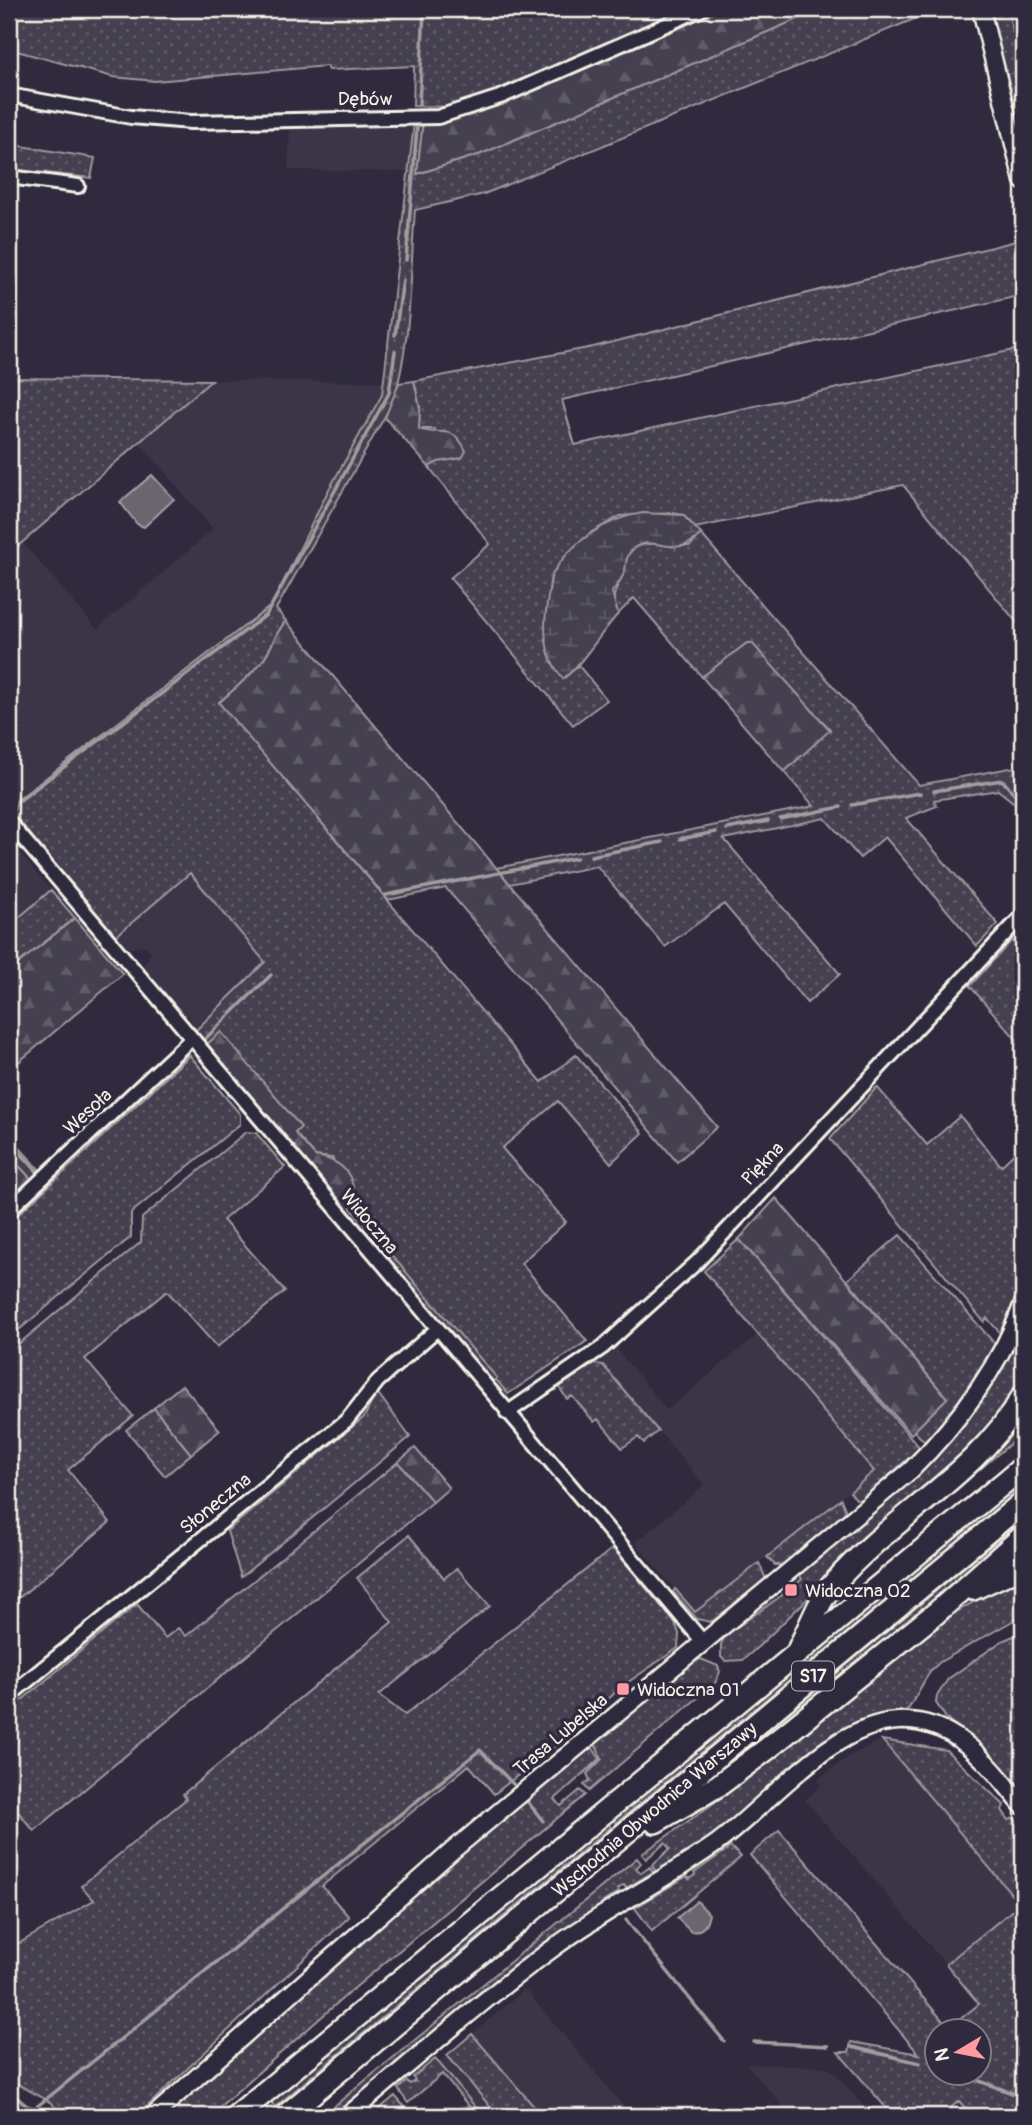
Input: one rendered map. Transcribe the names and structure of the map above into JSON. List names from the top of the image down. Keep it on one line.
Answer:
{"streets":{"highway":["S17","Wschodnia Obwodnica Warszawy"],"street":["Dębów","Wesoła","Piękna","Widoczna","Słoneczna","Trasa Lubelska"]},"crossings":[["Wesoła","Widoczna"],["Piękna","Widoczna"],["Widoczna","Słoneczna"],["Widoczna","Trasa Lubelska"],["S17","Wschodnia Obwodnica Warszawy"]],"places":{"transit":["Widoczna 02","Widoczna 01"]},"north":"left"}
